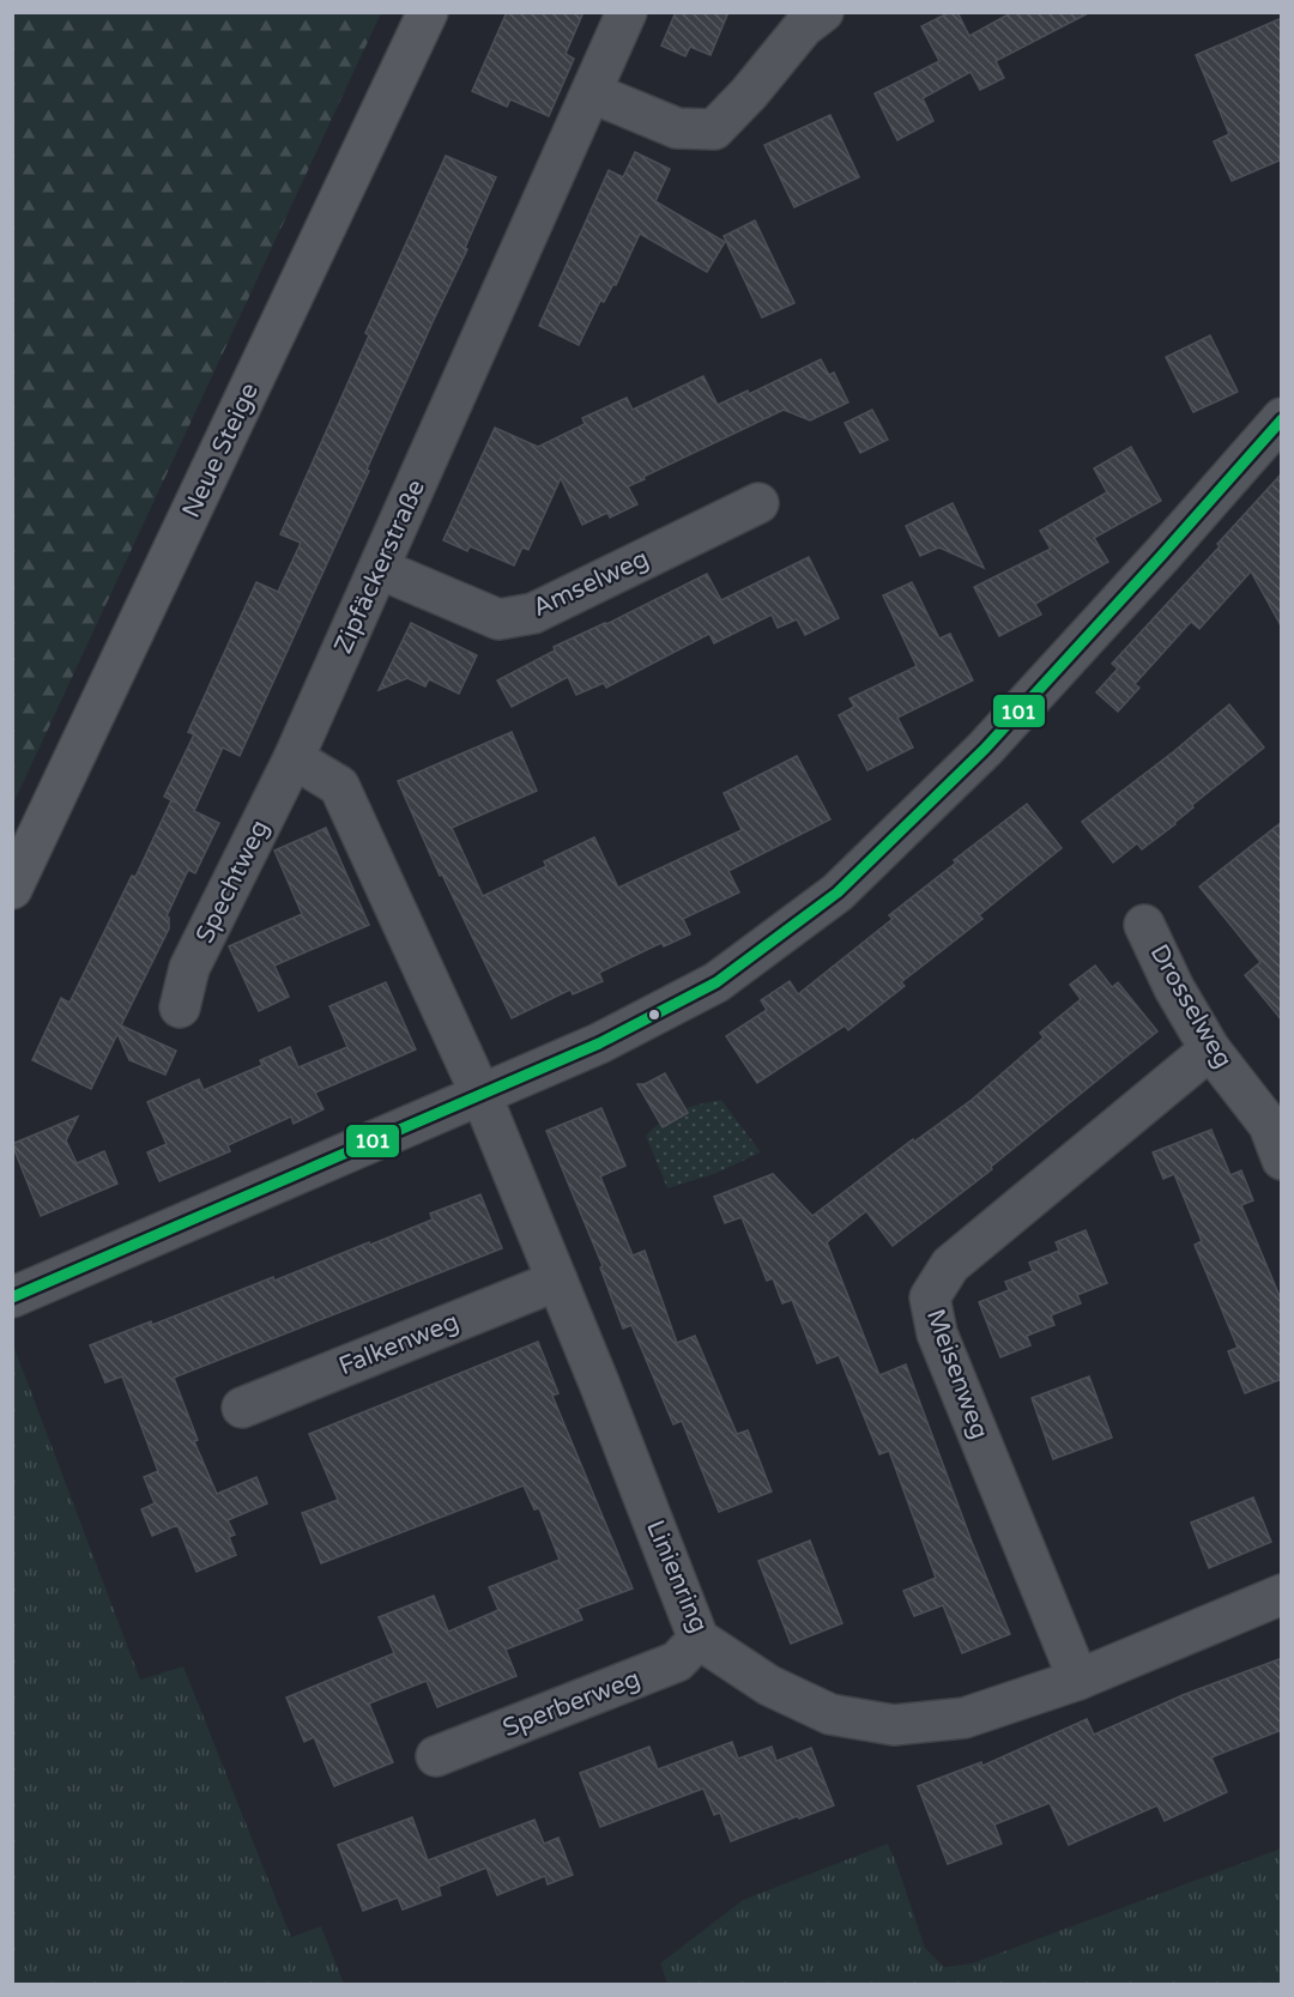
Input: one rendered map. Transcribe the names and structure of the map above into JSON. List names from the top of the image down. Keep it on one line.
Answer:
{"streets":{"main road":["Neue Steige"],"street":["Zipfäckerstraße","Amselweg","Spechtweg","Drosselweg","Falkenweg","Meisenweg","Linienring","Sperberweg"]},"crossings":[["Zipfäckerstraße","Amselweg"],["Zipfäckerstraße","Spechtweg"],["Drosselweg","Meisenweg"],["Falkenweg","Linienring"],["Meisenweg","Linienring"],["Linienring","Sperberweg"]],"lines":["transit line 101"]}
